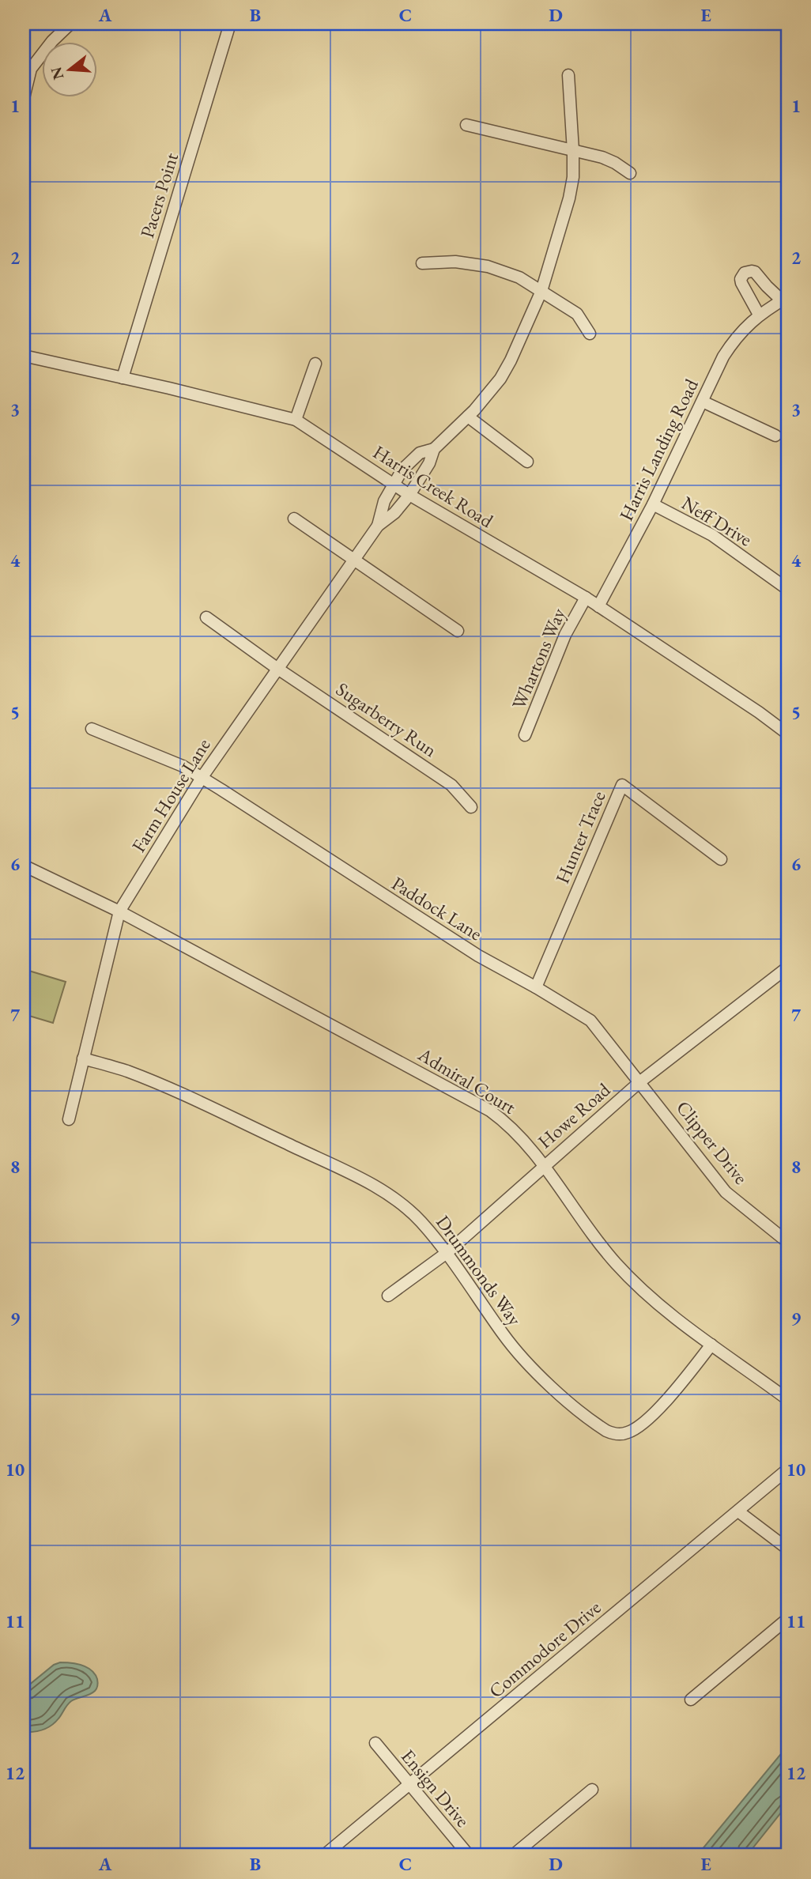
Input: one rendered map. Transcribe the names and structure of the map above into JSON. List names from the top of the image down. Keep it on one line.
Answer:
{"streets":{"street":["Pacers Point","Harris Landing Road","Harris Creek Road","Neff Drive","Whartons Way","Sugarberry Run","Farm House Lane","Hunter Trace","Paddock Lane","Admiral Court","Howe Road","Clipper Drive","Drummonds Way","Commodore Drive","Ensign Drive"]},"crossings":[["Pacers Point","Harris Creek Road"],["Harris Landing Road","Harris Creek Road"],["Harris Landing Road","Neff Drive"],["Harris Creek Road","Whartons Way"],["Harris Creek Road","Farm House Lane"],["Sugarberry Run","Farm House Lane"],["Farm House Lane","Paddock Lane"],["Farm House Lane","Admiral Court"],["Farm House Lane","Drummonds Way"],["Hunter Trace","Paddock Lane"],["Paddock Lane","Howe Road"],["Paddock Lane","Clipper Drive"],["Admiral Court","Howe Road"],["Admiral Court","Drummonds Way"],["Howe Road","Clipper Drive"],["Howe Road","Drummonds Way"],["Commodore Drive","Ensign Drive"]],"north":"left","grid":{"columns":["A","B","C","D","E"],"rows":["1","2","3","4","5","6","7","8","9","10","11","12"]}}
